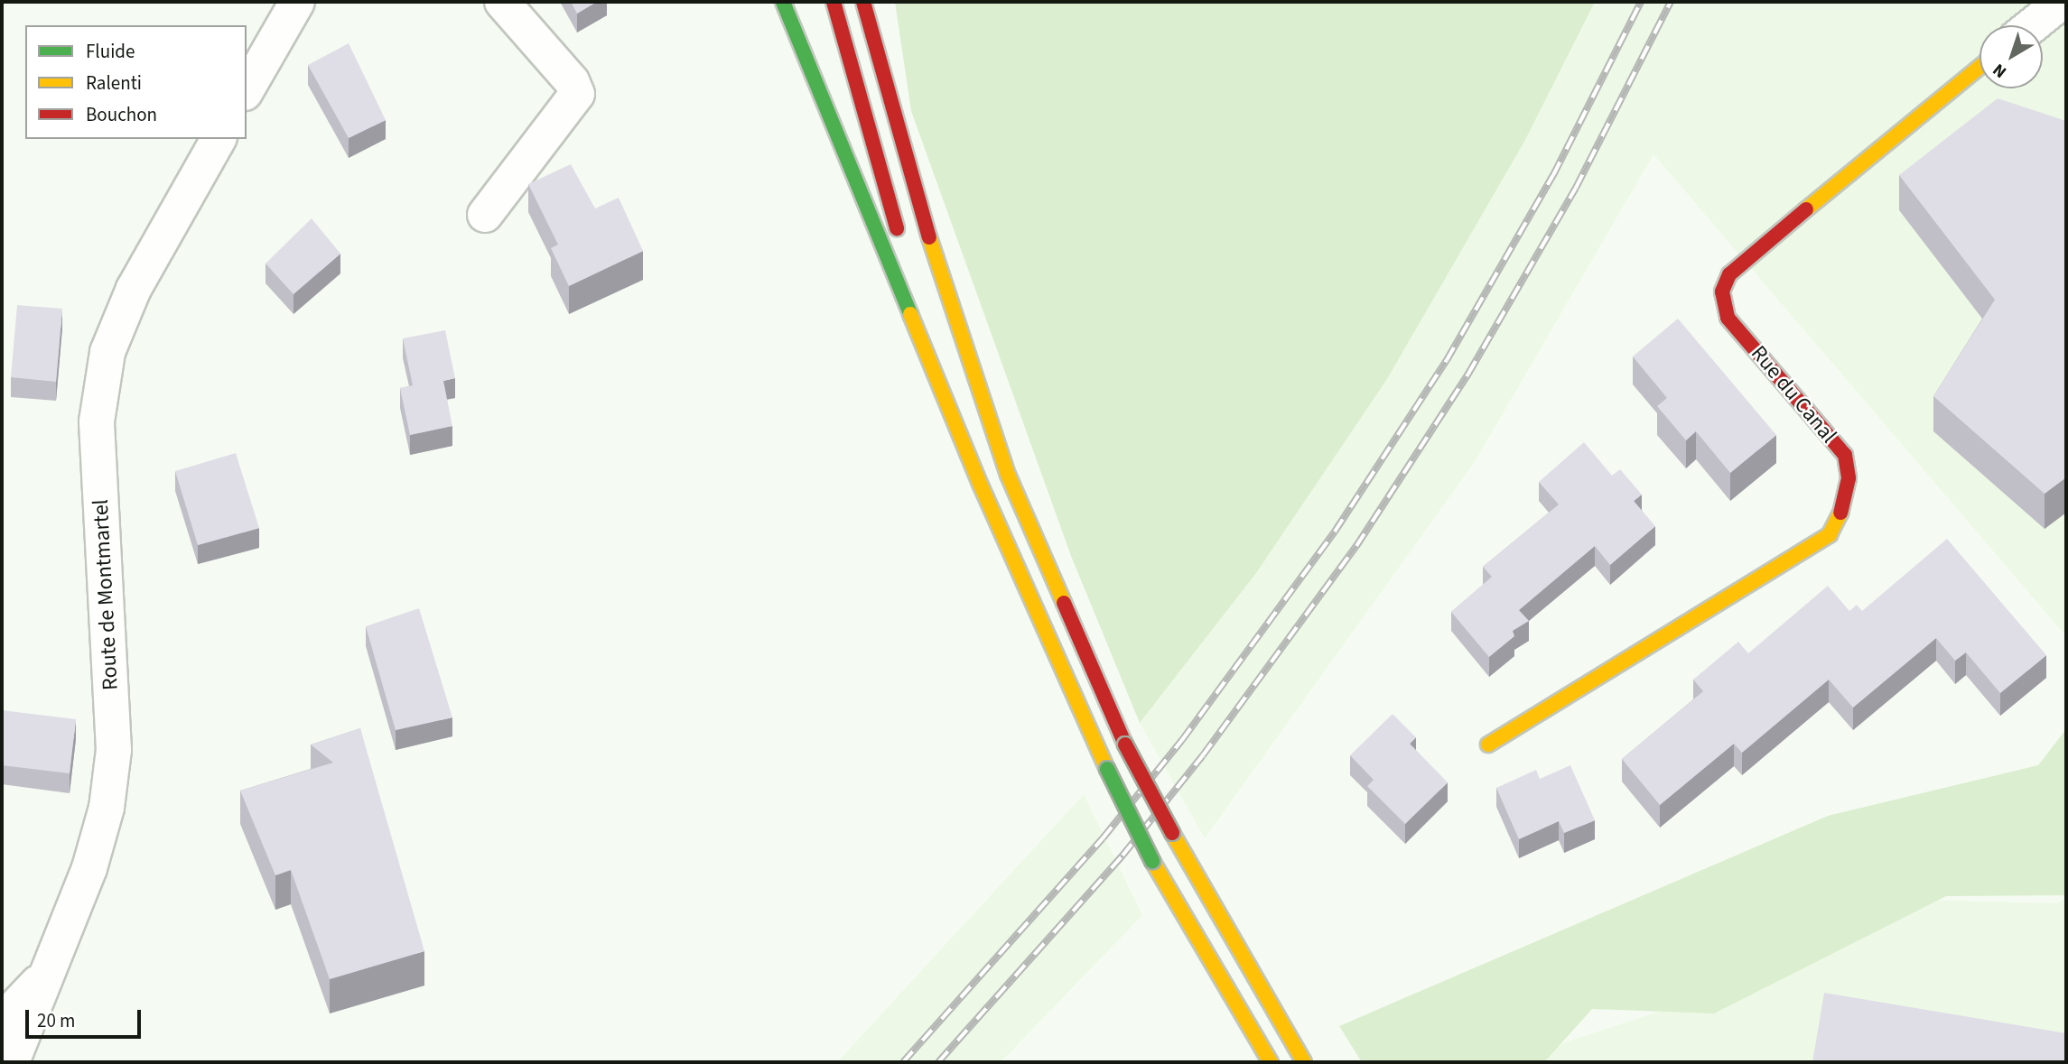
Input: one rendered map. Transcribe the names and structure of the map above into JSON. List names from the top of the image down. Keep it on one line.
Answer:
{"streets":{"main road":["Rue du Canal"],"street":["Route de Montmartel"]},"legend":["Fluide","Ralenti","Bouchon"],"scale_bar":"20 m","north":"bottom left"}
